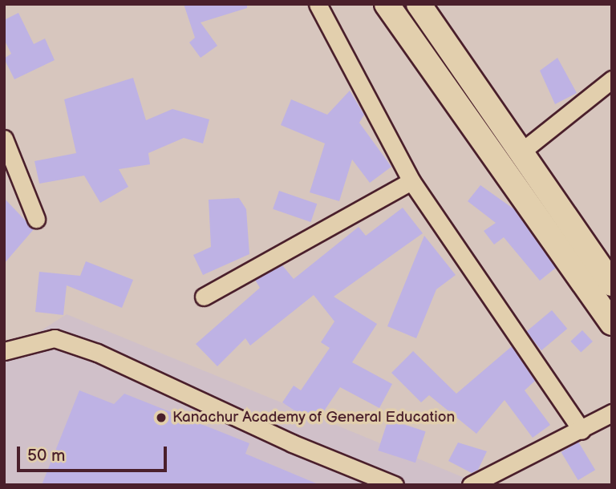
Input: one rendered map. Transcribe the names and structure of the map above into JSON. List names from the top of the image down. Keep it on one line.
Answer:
{"places":["Kanachur Academy of General Education"],"scale_bar":"50 m"}
